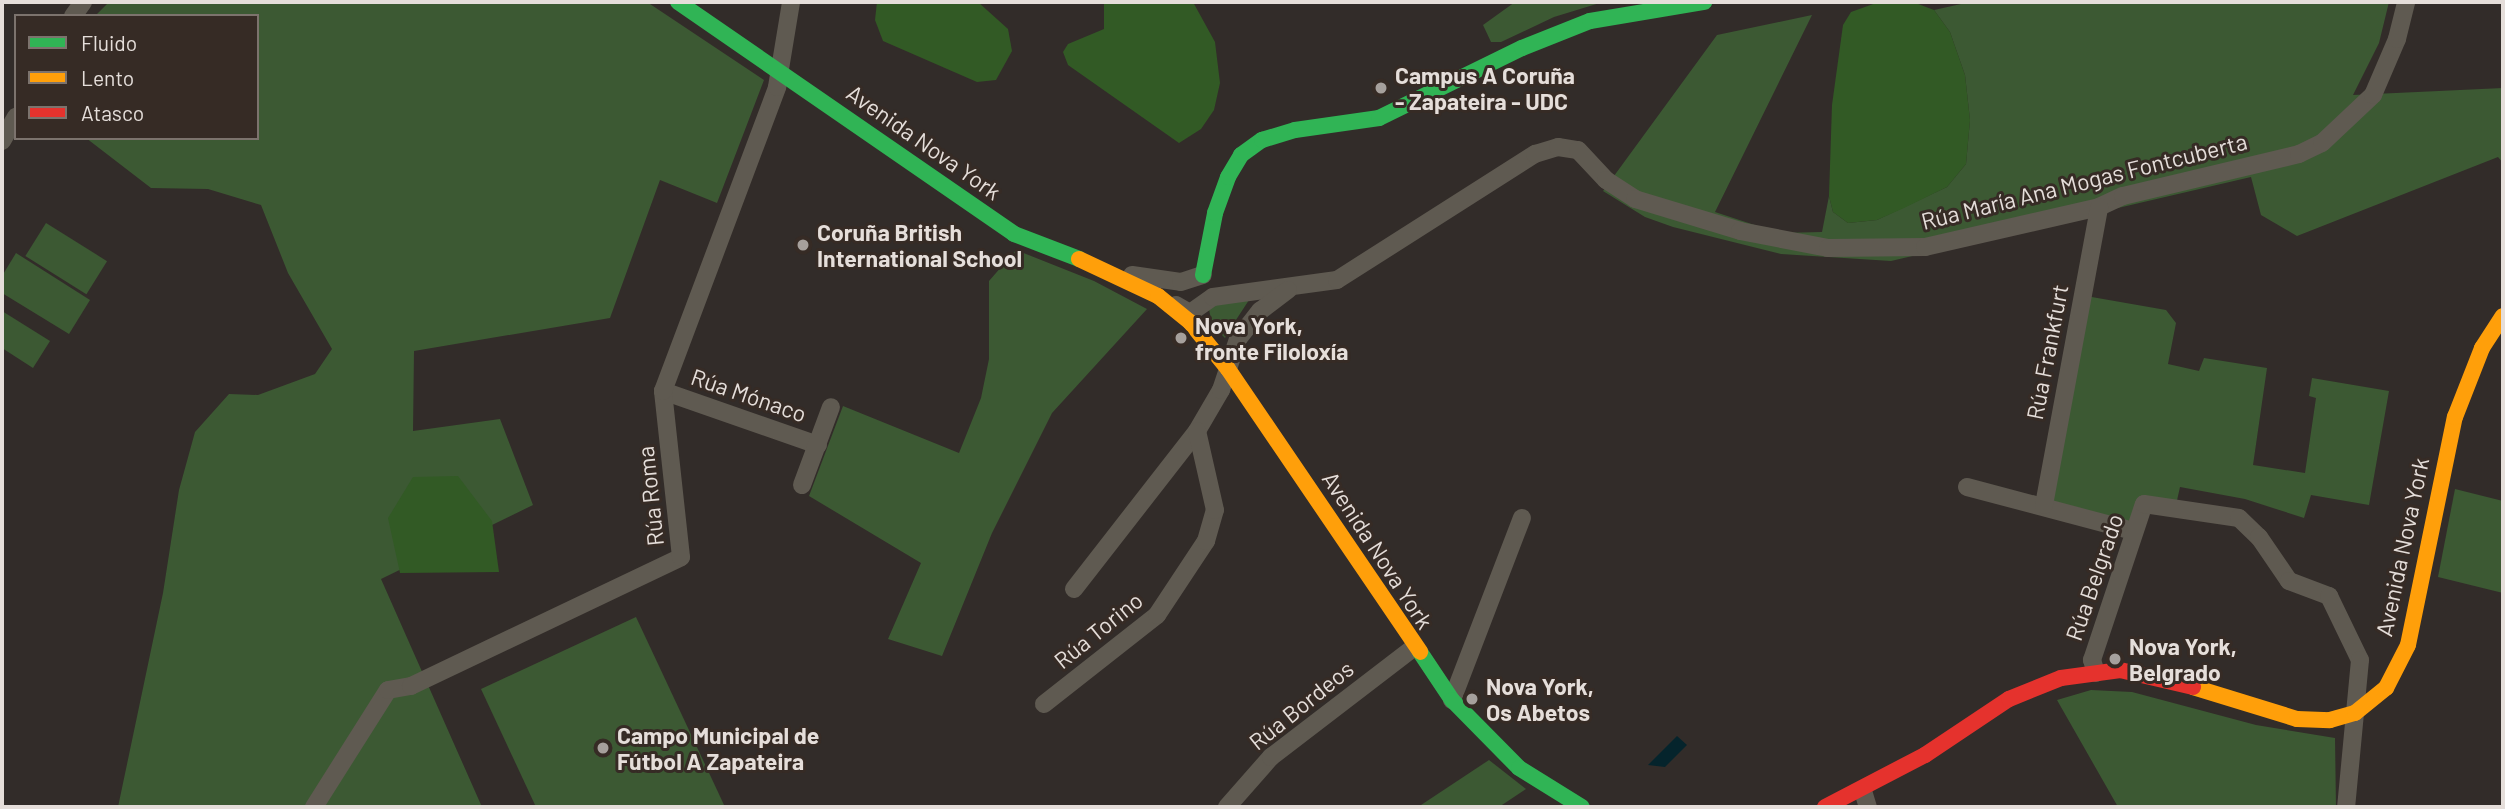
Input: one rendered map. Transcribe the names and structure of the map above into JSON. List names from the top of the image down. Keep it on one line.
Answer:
{"streets":{"main road":["Avenida Nova York"],"street":["Rúa María Ana Mogas Fontcuberta","Rúa Frankfurt","Rúa Mónaco","Rúa Roma","Rúa Belgrado","Rúa Torino","Rúa Bordeos"]},"crossings":[["Avenida Nova York","Rúa María Ana Mogas Fontcuberta"],["Avenida Nova York","Rúa Roma"],["Avenida Nova York","Rúa Belgrado"],["Avenida Nova York","Rúa Torino"],["Avenida Nova York","Rúa Bordeos"],["Rúa María Ana Mogas Fontcuberta","Rúa Frankfurt"],["Rúa María Ana Mogas Fontcuberta","Rúa Torino"],["Rúa Mónaco","Rúa Roma"]],"places":["Campus A Coruña - Zapateira - UDC","Coruña British International School","Nova York, fronte Filoloxía","Nova York, Belgrado","Nova York, Os Abetos","Campo Municipal de Fútbol A Zapateira"],"legend":["Fluido","Lento","Atasco"]}
